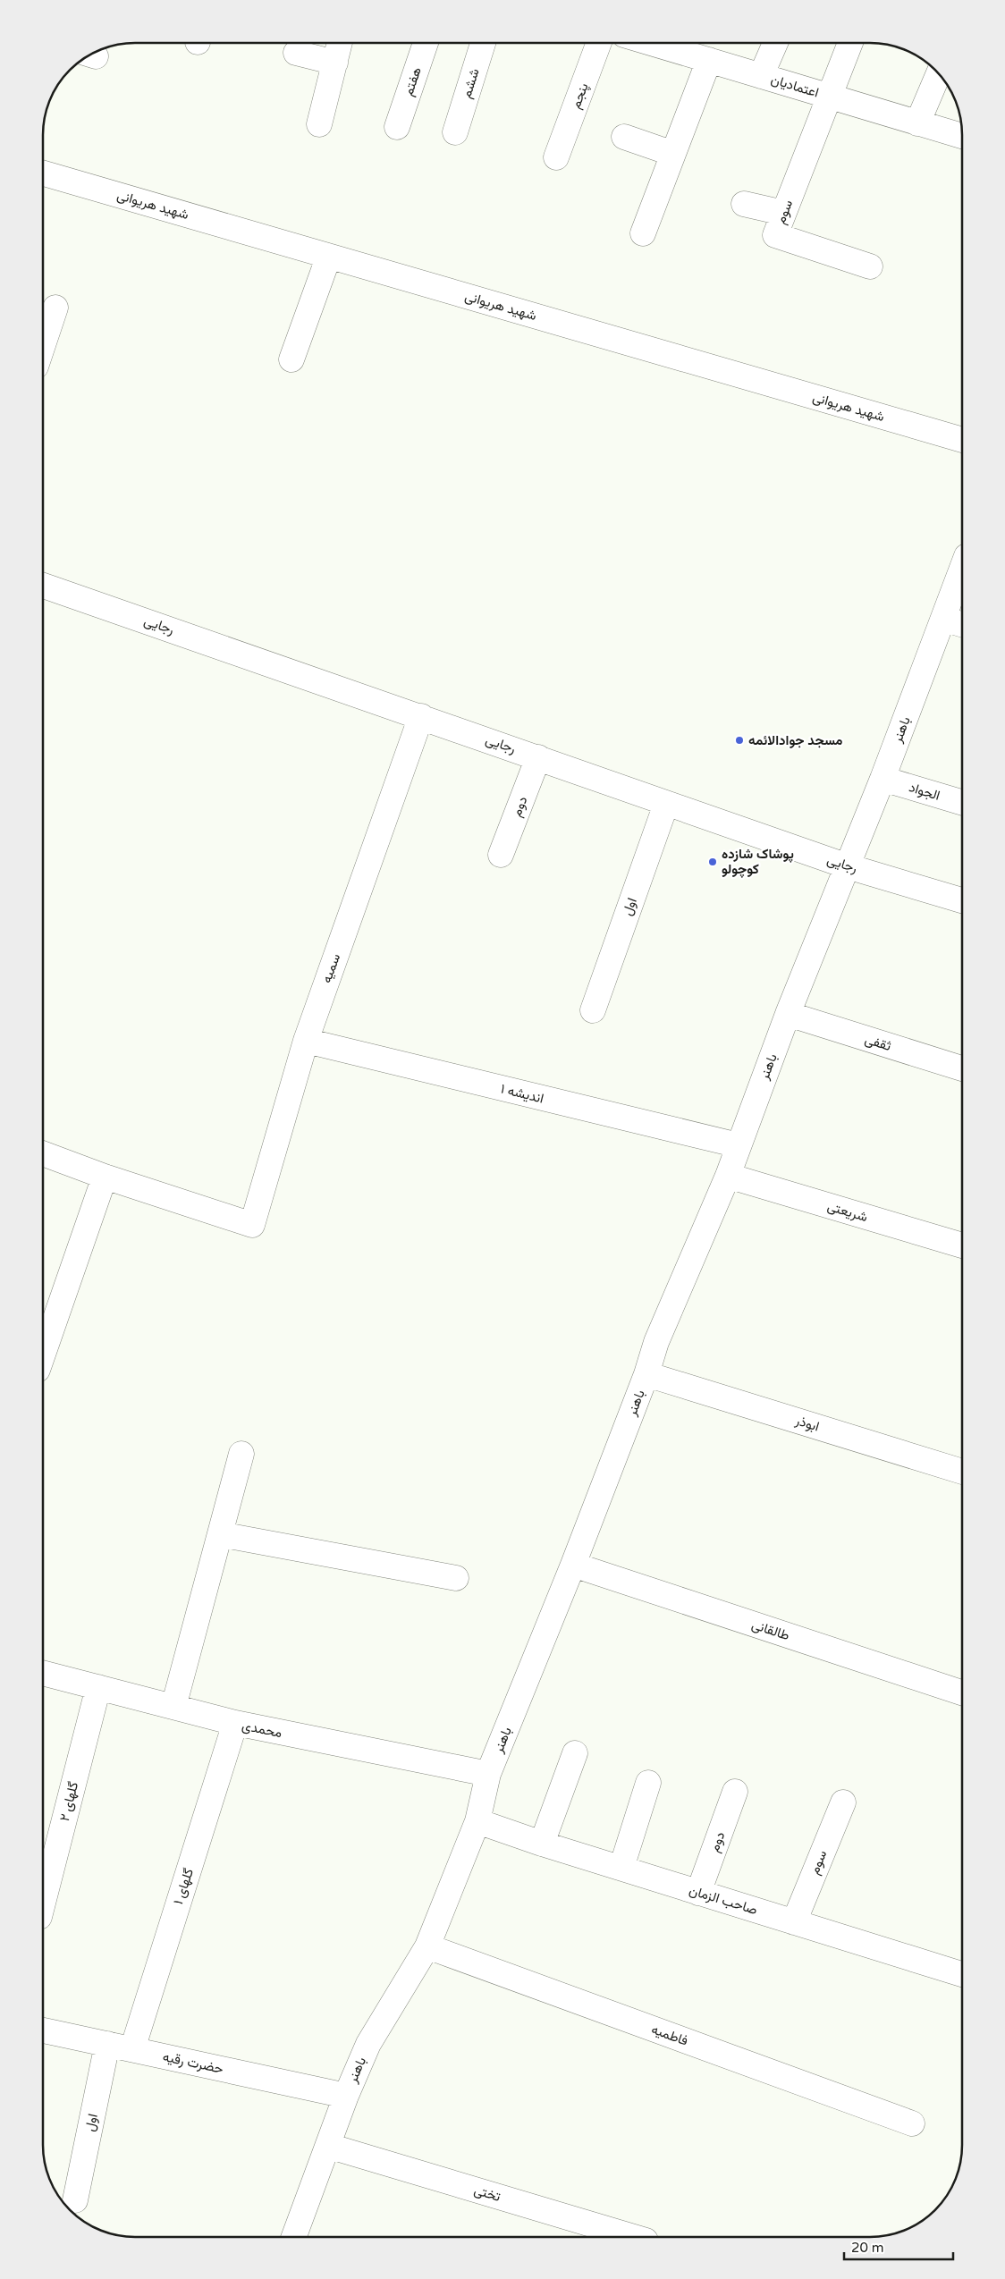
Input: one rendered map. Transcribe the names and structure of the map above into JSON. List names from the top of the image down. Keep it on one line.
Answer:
{"streets":{"street":["هفتم","ششم","اعتمادیان","پنجم","شهید هریوانی","سوم","رجایی","باهنر","الجواد","دوم","اول","سمیه","ثقفی","اندیشه ۱","شریعتی","ابوذر","طالقانی","محمدی","گلهای ۲","گلهای ۱","صاحب الزمان","فاطمیه","حضرت رقیه","تختی"]},"crossings":[["اعتمادیان","سوم"],["سوم","صاحب الزمان"],["رجایی","باهنر"],["رجایی","دوم"],["رجایی","اول"],["رجایی","سمیه"],["باهنر","الجواد"],["باهنر","ثقفی"],["باهنر","اندیشه ۱"],["باهنر","شریعتی"],["باهنر","ابوذر"],["باهنر","طالقانی"],["باهنر","محمدی"],["باهنر","صاحب الزمان"],["باهنر","فاطمیه"],["باهنر","حضرت رقیه"],["باهنر","تختی"],["دوم","صاحب الزمان"],["اول","حضرت رقیه"],["سمیه","اندیشه ۱"],["محمدی","گلهای ۲"],["محمدی","گلهای ۱"],["گلهای ۱","حضرت رقیه"]],"places":["مسجد جوادالائمه","پوشاک شازده کوچولو"],"scale_bar":"20 m"}
